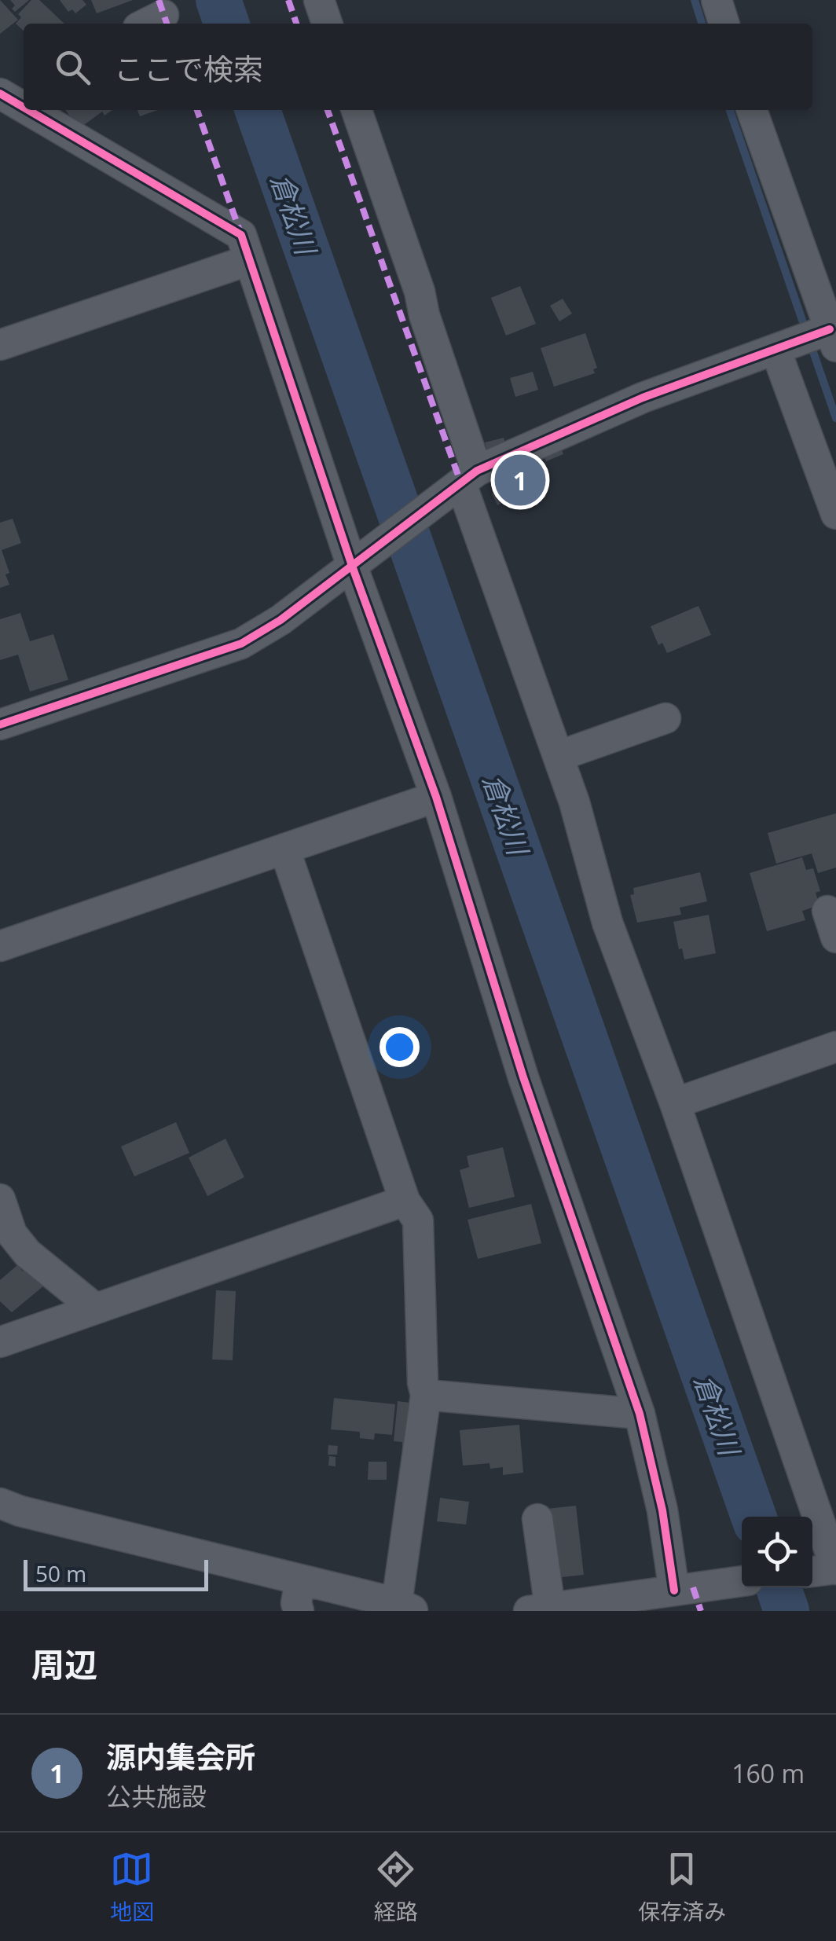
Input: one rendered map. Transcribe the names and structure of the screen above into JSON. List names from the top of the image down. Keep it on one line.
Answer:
{"water":["倉松川"],"scale_bar":"50 m","page":{"search":"ここで検索","pins":"1","scale":"50 m","heading":"周辺","list":[{"mark":"1","name":"源内集会所","note":"公共施設","value":"160 m"}],"nav":["地図","経路","保存済み"]}}
